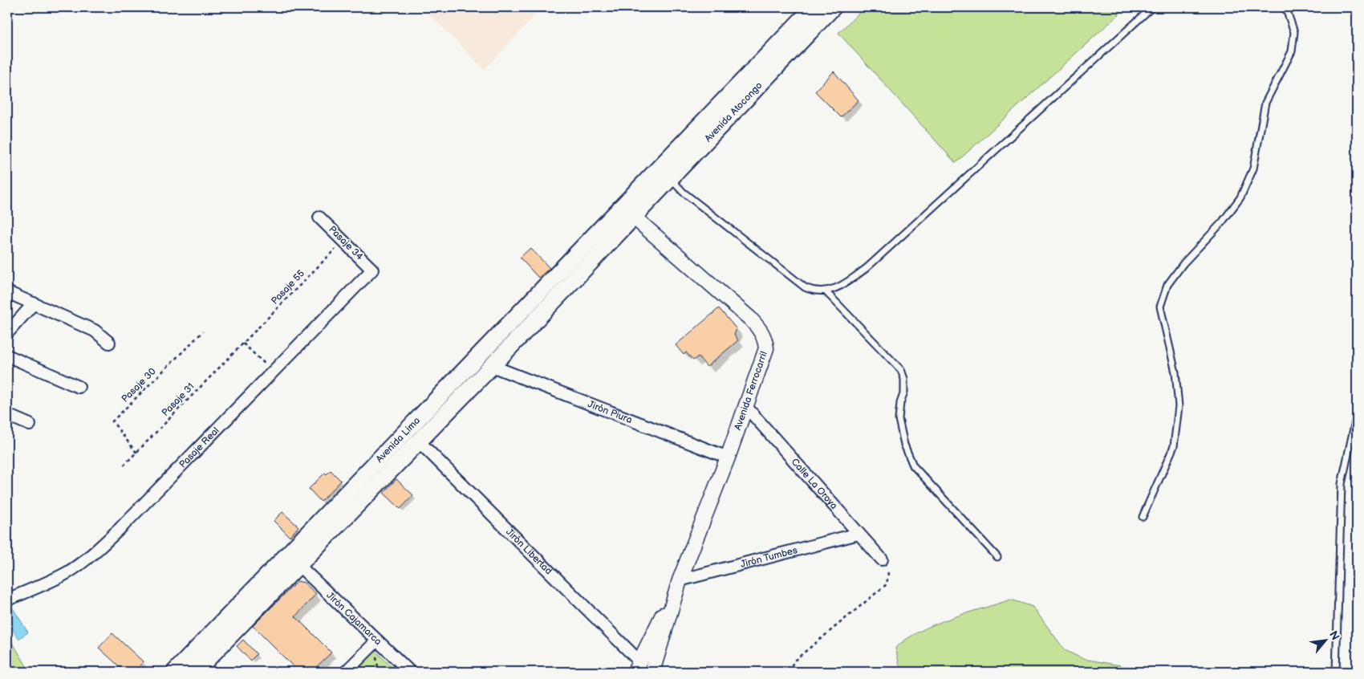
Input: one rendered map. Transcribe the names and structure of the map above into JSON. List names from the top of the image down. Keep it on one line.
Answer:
{"streets":{"main road":["Avenida Atocongo","Avenida Lima"],"street":["Pasaje 34","Avenida Ferrocarril","Jirón Piura","Pasaje Real","Calle La Oroya","Jirón Libertad","Jirón Tumbes","Jirón Cajamarca"],"path":["Pasaje 55","Pasaje 30","Pasaje 31"]},"crossings":[["Avenida Atocongo","Avenida Ferrocarril"],["Avenida Atocongo","Avenida Lima"],["Pasaje 34","Pasaje 55"],["Pasaje 34","Pasaje Real"],["Pasaje 55","Pasaje 31"],["Pasaje 30","Pasaje 31"],["Avenida Ferrocarril","Jirón Piura"],["Avenida Ferrocarril","Avenida Lima"],["Avenida Ferrocarril","Calle La Oroya"],["Avenida Ferrocarril","Jirón Libertad"],["Avenida Ferrocarril","Jirón Tumbes"],["Jirón Piura","Avenida Lima"],["Avenida Lima","Jirón Libertad"],["Avenida Lima","Jirón Cajamarca"],["Calle La Oroya","Jirón Tumbes"]],"north":"top right"}
